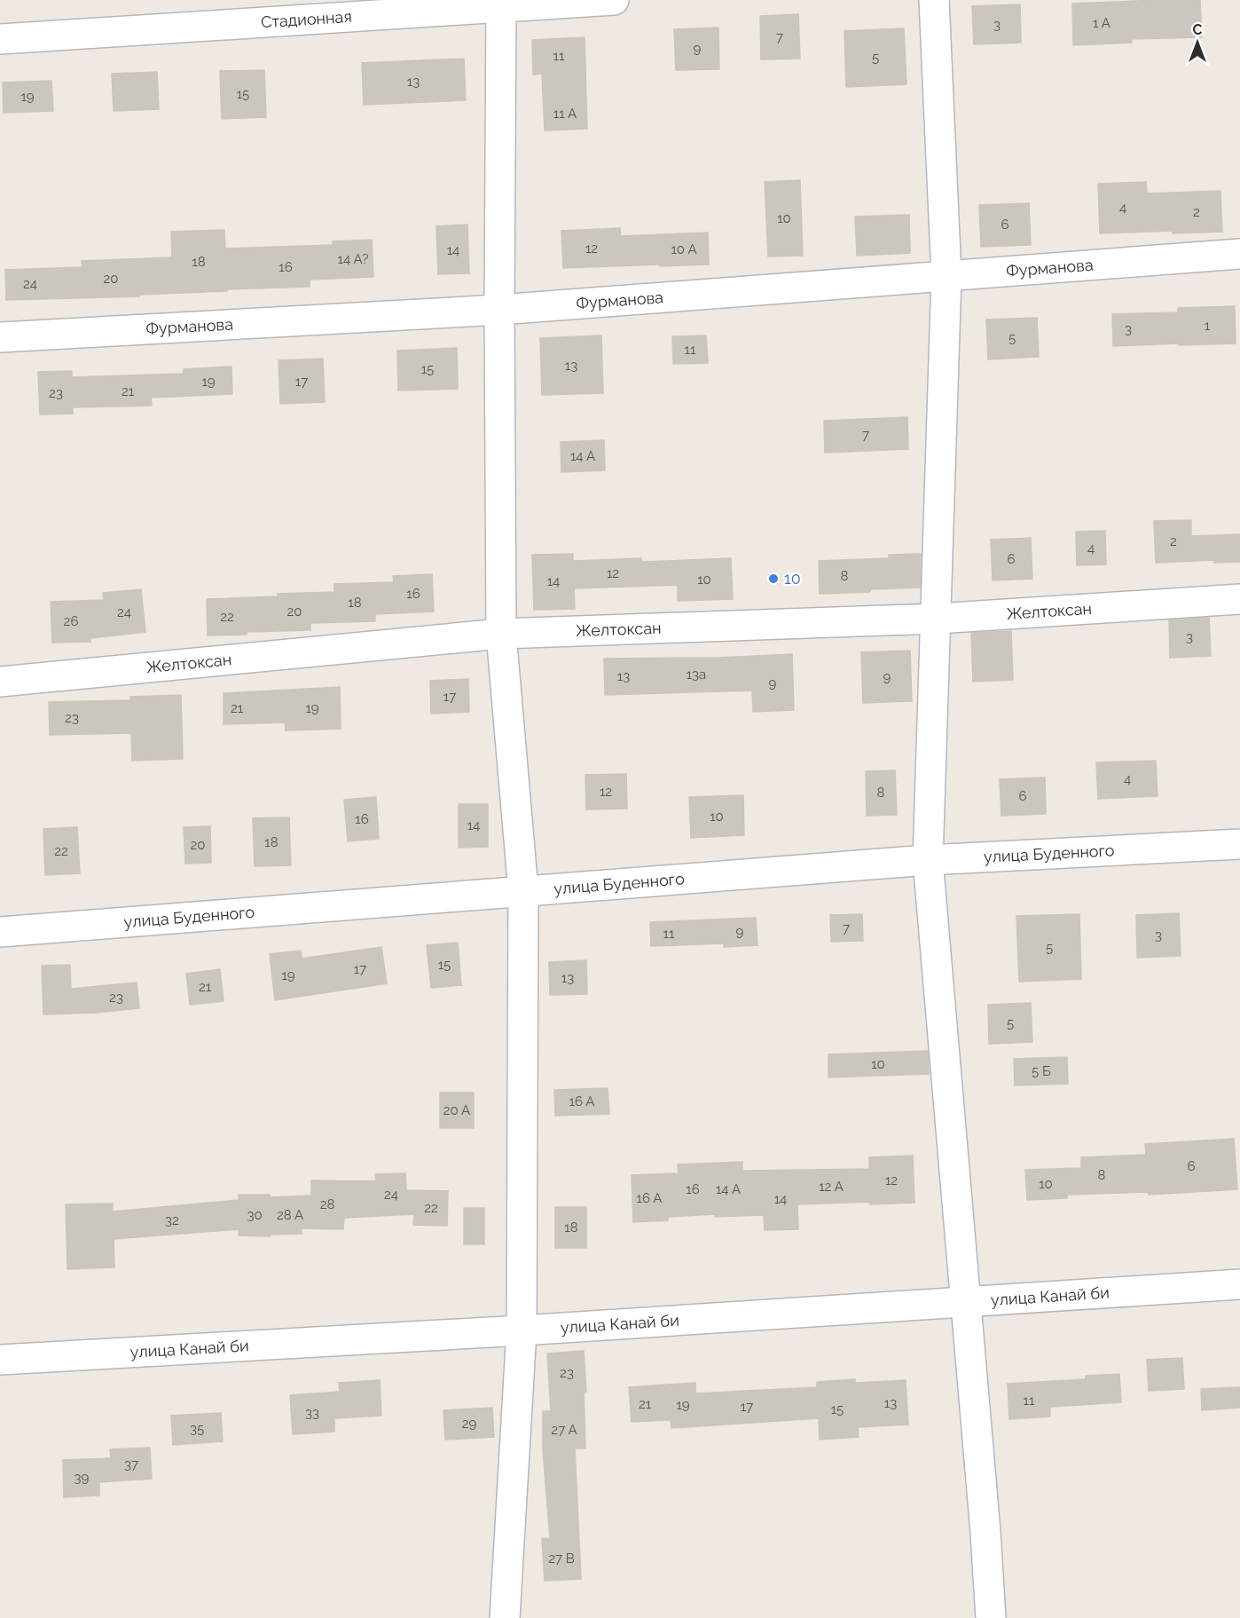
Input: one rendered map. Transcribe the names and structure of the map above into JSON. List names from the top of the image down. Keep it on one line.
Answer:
{"streets":{"street":["Стадионная","Фурманова","Желтоксан","улица Буденного","улица Канай би"]},"places":["10"],"house_numbers":["1 А","3","7","9","11","5","13","15","19","11 А","4","2","10","6","12","10 А","14","14 А?","18","16","20","24","1","3","5","11","13","15","19","17","21","23","7","14 А","2","4","6","12","8","10","14","16","18","20","24","22","26","3","13а","13","9","9","17","21","19","23","4","12","8","6","10","16","14","18","20","22","7","9","11","3","5","15","17","19","13","21","23","5","10","5 Б","16 А","20 А","6","8","12","10","12 А","16","14 А","24","16 А","14","28","22","30","28 А","32","18","23","11","13","21","19","17","15","33","29","35","27 А","37","39","27 В"],"north":"top"}
